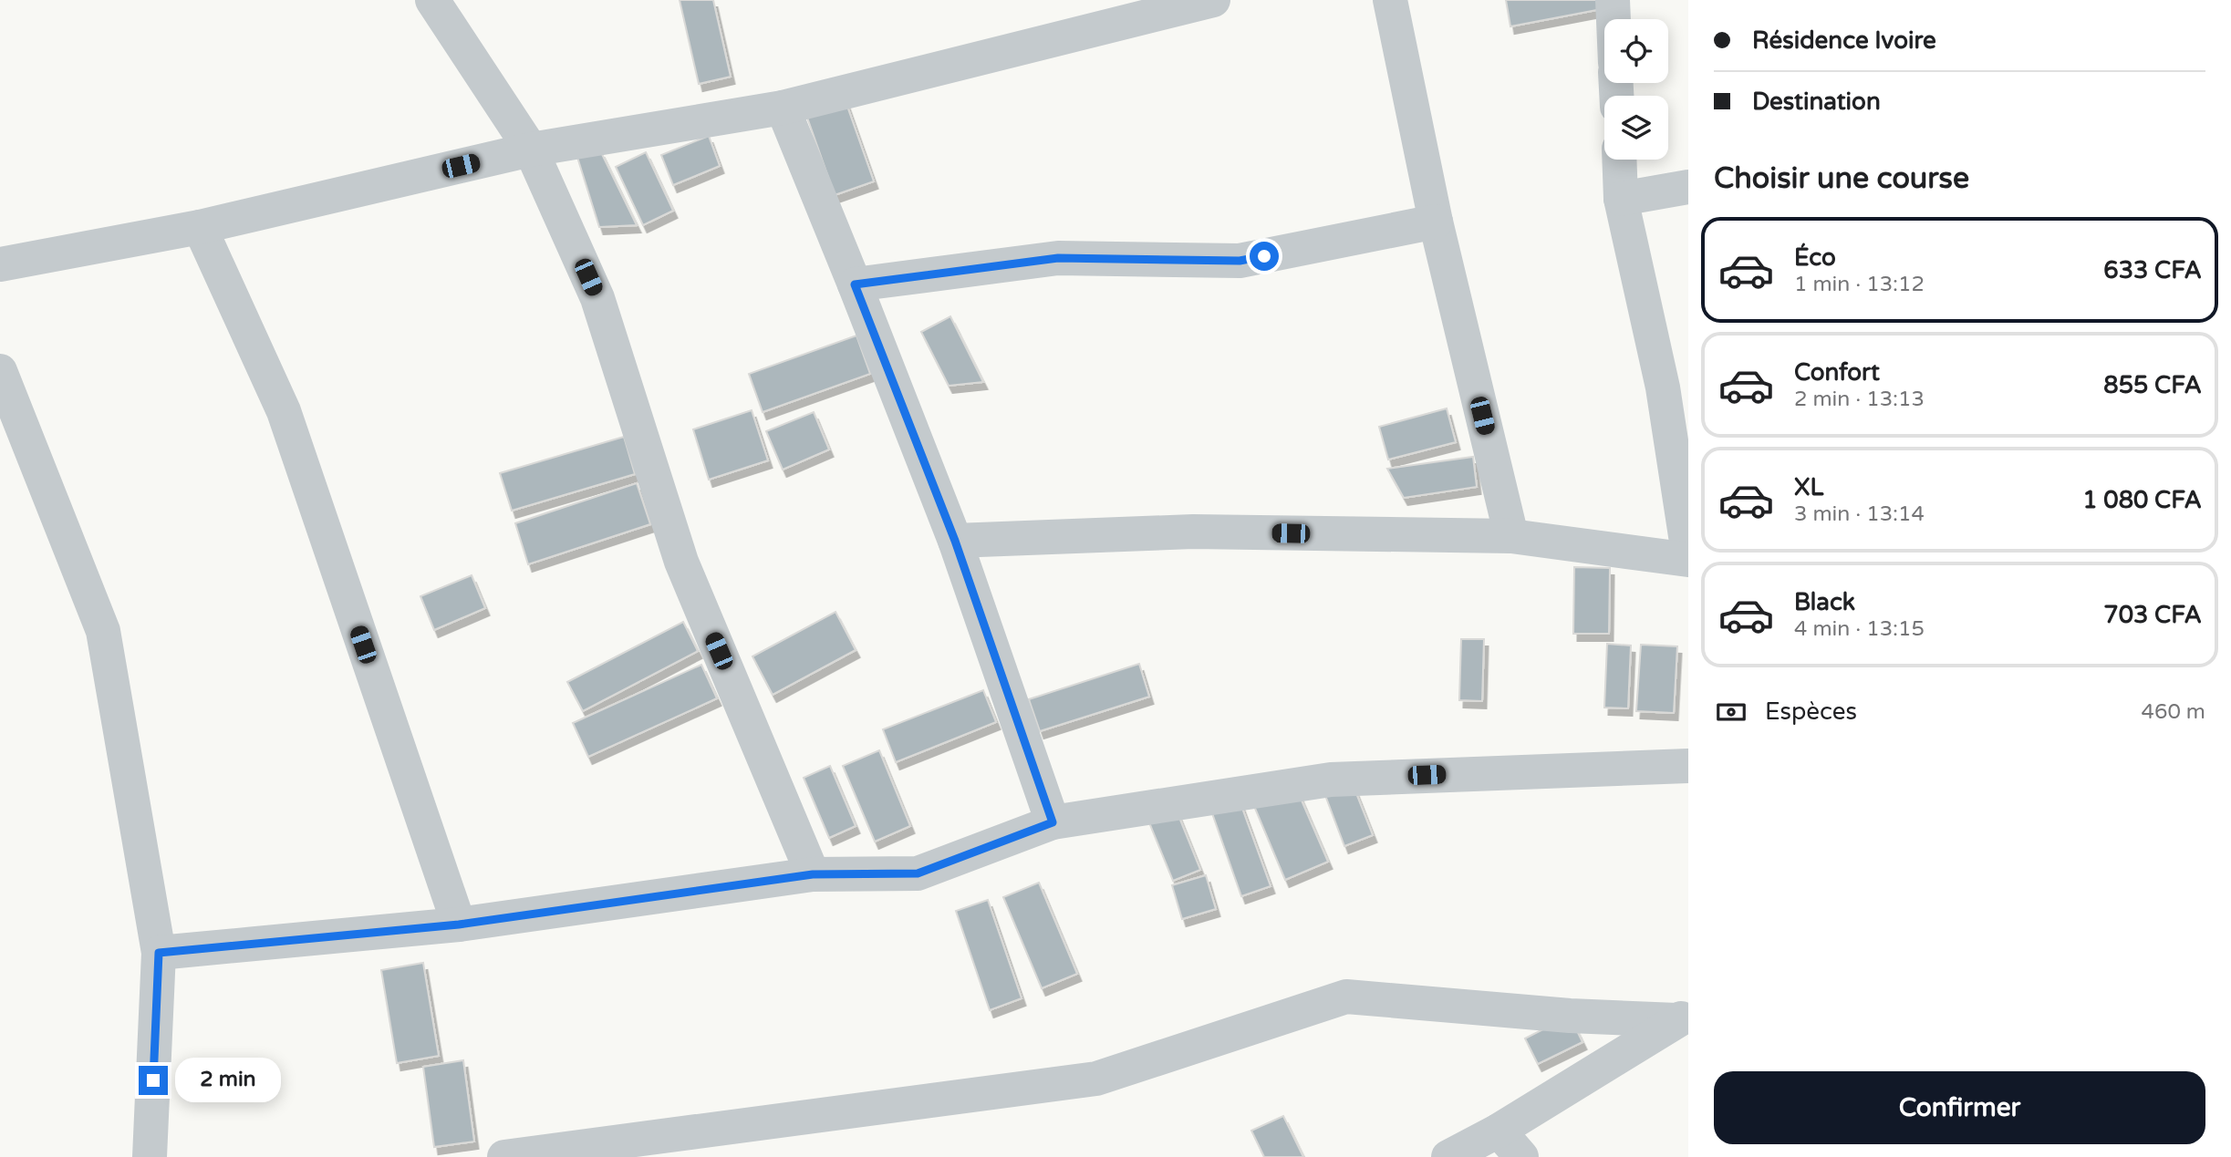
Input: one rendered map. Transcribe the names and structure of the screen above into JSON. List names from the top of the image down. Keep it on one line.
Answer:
{"page":{"banner":["Résidence Ivoire","Destination"],"heading":"Choisir une course","list":[{"name":"Éco","note":"1 min · 13:12","value":"633 CFA"},{"name":"Confort","note":"2 min · 13:13","value":"855 CFA"},{"name":"XL","note":"3 min · 13:14","value":"1 080 CFA"},{"name":"Black","note":"4 min · 13:15","value":"703 CFA"}],"pay":["Espèces","460 m"],"bubble":"2 min","buttons":"Confirmer"}}
